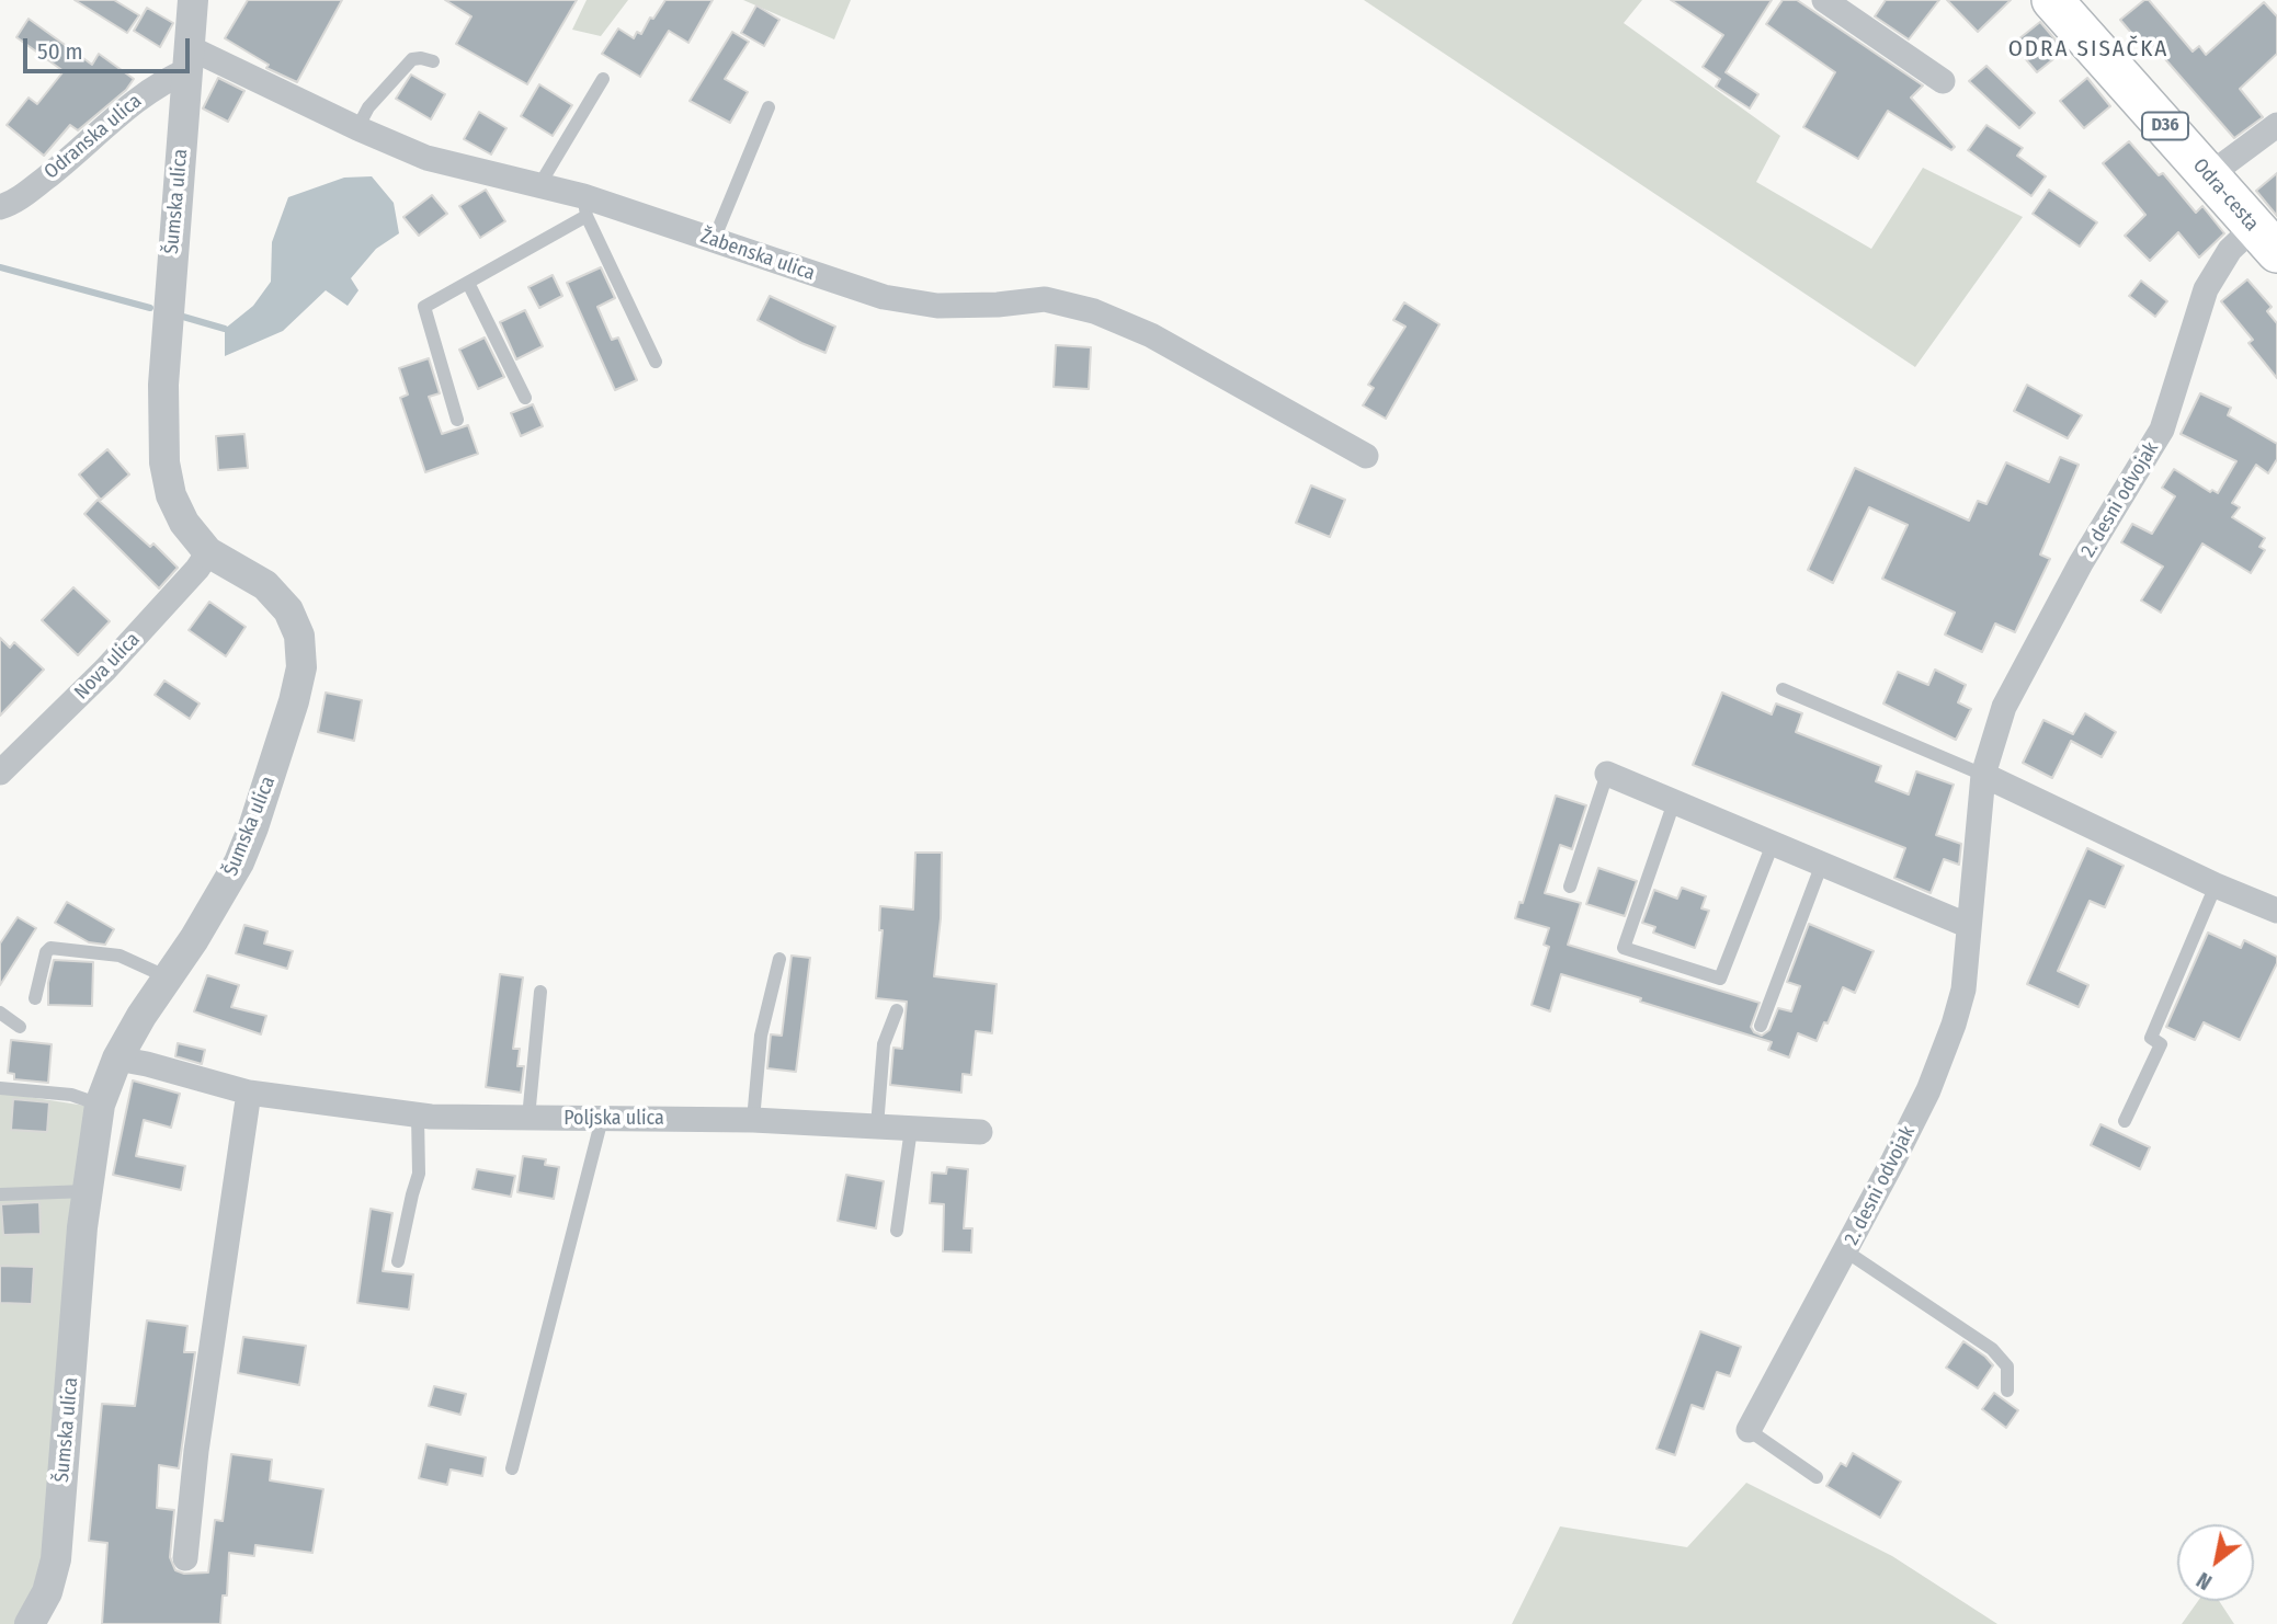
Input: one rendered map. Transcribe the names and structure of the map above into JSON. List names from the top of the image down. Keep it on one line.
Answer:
{"streets":{"main road":["D36","Odra-cesta"],"street":["Odranska ulica","Šumska ulica","Žabenska ulica","2. desni odvojak","Nova ulica","Poljska ulica"]},"crossings":[["Odranska ulica","Šumska ulica"],["Odranska ulica","Žabenska ulica"],["Odra-cesta","2. desni odvojak"],["Šumska ulica","Žabenska ulica"],["Šumska ulica","Nova ulica"],["Šumska ulica","Poljska ulica"]],"districts":["ODRA SISAČKA"],"scale_bar":"50 m","north":"bottom left"}
